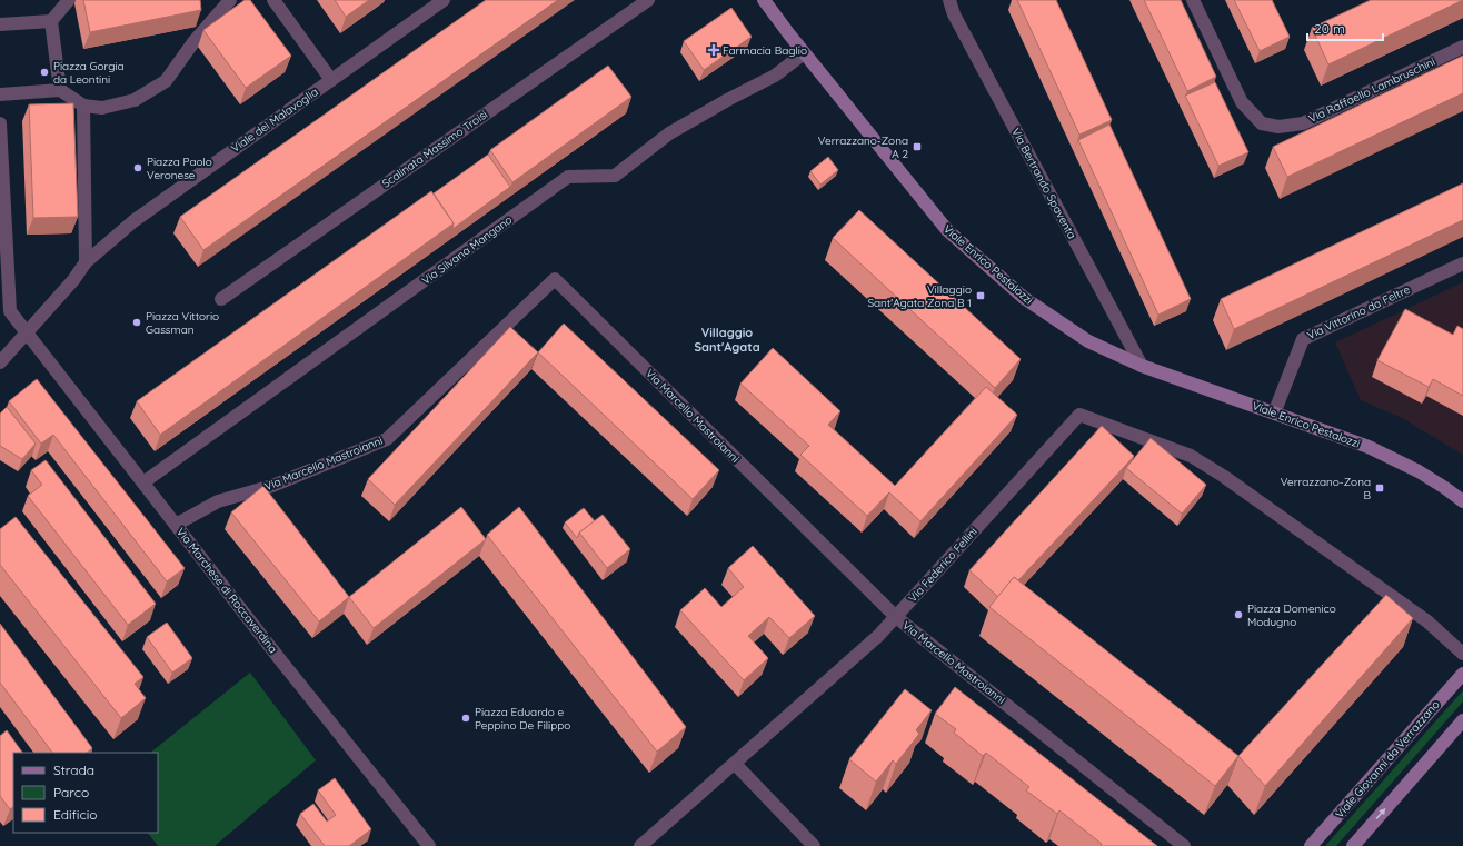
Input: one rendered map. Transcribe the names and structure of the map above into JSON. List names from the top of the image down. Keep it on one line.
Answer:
{"streets":{"street":["Via Raffaello Lambruschini","Viale dei Malavoglia","Scalinata Massimo Troisi","Via Bertrando Spaventa","Via Silvana Mangano","Viale Enrico Pestalozzi","Via Vittorino da Feltre","Via Marcello Mastroianni","Via Federico Fellini","Via Marchese di Roccaverdina","Viale Giovanni da Verrazzano"]},"crossings":[["Viale dei Malavoglia","Via Marchese di Roccaverdina"],["Via Bertrando Spaventa","Viale Enrico Pestalozzi"],["Via Silvana Mangano","Viale Enrico Pestalozzi"],["Via Silvana Mangano","Via Marchese di Roccaverdina"],["Viale Enrico Pestalozzi","Via Vittorino da Feltre"],["Via Marcello Mastroianni","Via Federico Fellini"],["Via Marcello Mastroianni","Via Marchese di Roccaverdina"]],"districts":["Villaggio Sant'Agata"],"places":{"health":["Farmacia Baglio"],"other":["Piazza Gorgia da Leontini","Piazza Paolo Veronese","Piazza Vittorio Gassman","Piazza Domenico Modugno","Piazza Eduardo e Peppino De Filippo"],"transit":["Verrazzano-Zona A 2","Villaggio Sant'Agata Zona B 1","Verrazzano-Zona B"]},"legend":["Strada","Parco","Edificio"],"scale_bar":"20 m"}
